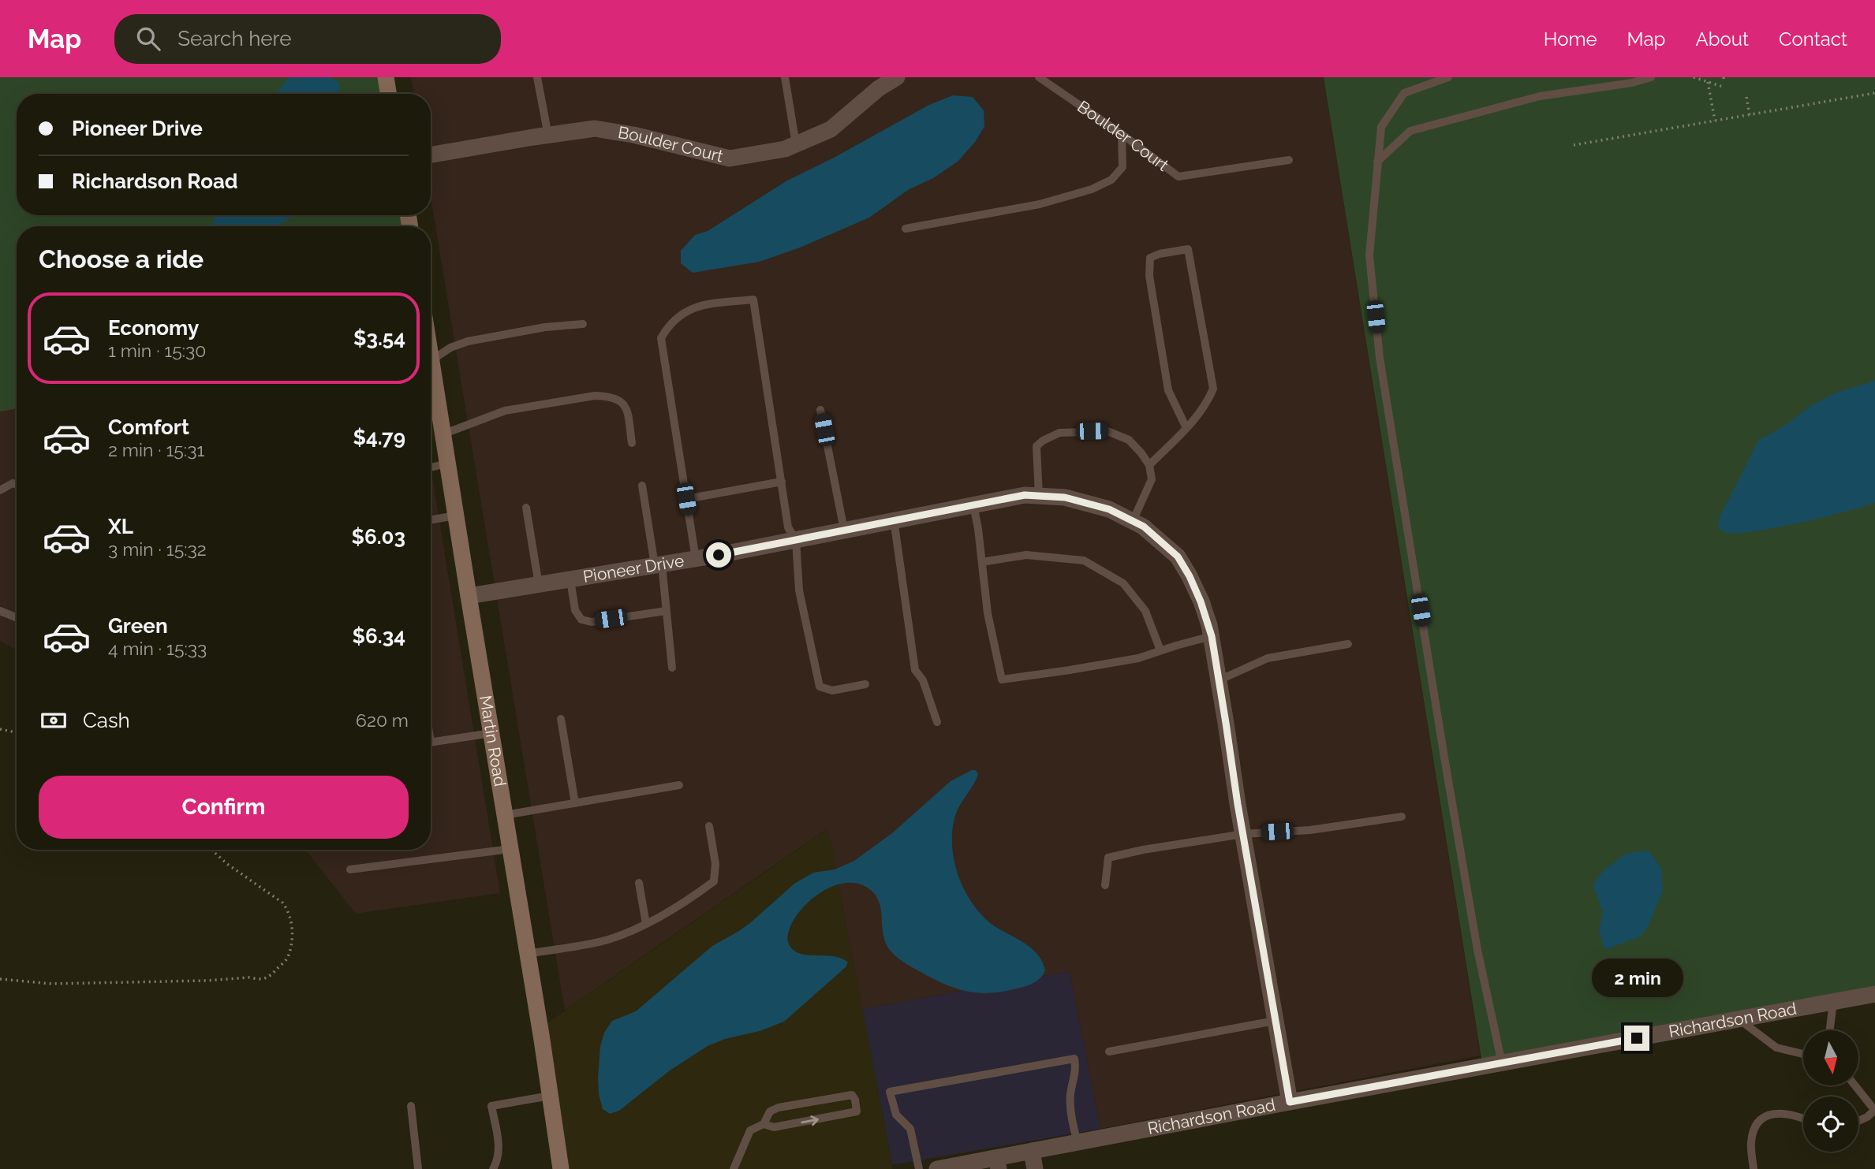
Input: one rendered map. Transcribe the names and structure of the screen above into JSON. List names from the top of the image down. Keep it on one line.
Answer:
{"streets":{"main road":["Martin Road"],"street":["Boulder Court","Pioneer Drive","Richardson Road"]},"crossings":[["Pioneer Drive","Martin Road"],["Pioneer Drive","Richardson Road"]],"north":"bottom","page":{"header":"Map","search":"Search here","nav":["Home","Map","About","Contact"],"banner":["Pioneer Drive","Richardson Road"],"heading":"Choose a ride","list":[{"name":"Economy","note":"1 min · 15:30","value":"$3.54"},{"name":"Comfort","note":"2 min · 15:31","value":"$4.79"},{"name":"XL","note":"3 min · 15:32","value":"$6.03"},{"name":"Green","note":"4 min · 15:33","value":"$6.34"}],"pay":["Cash","620 m"],"buttons":"Confirm","bubble":"2 min"}}
